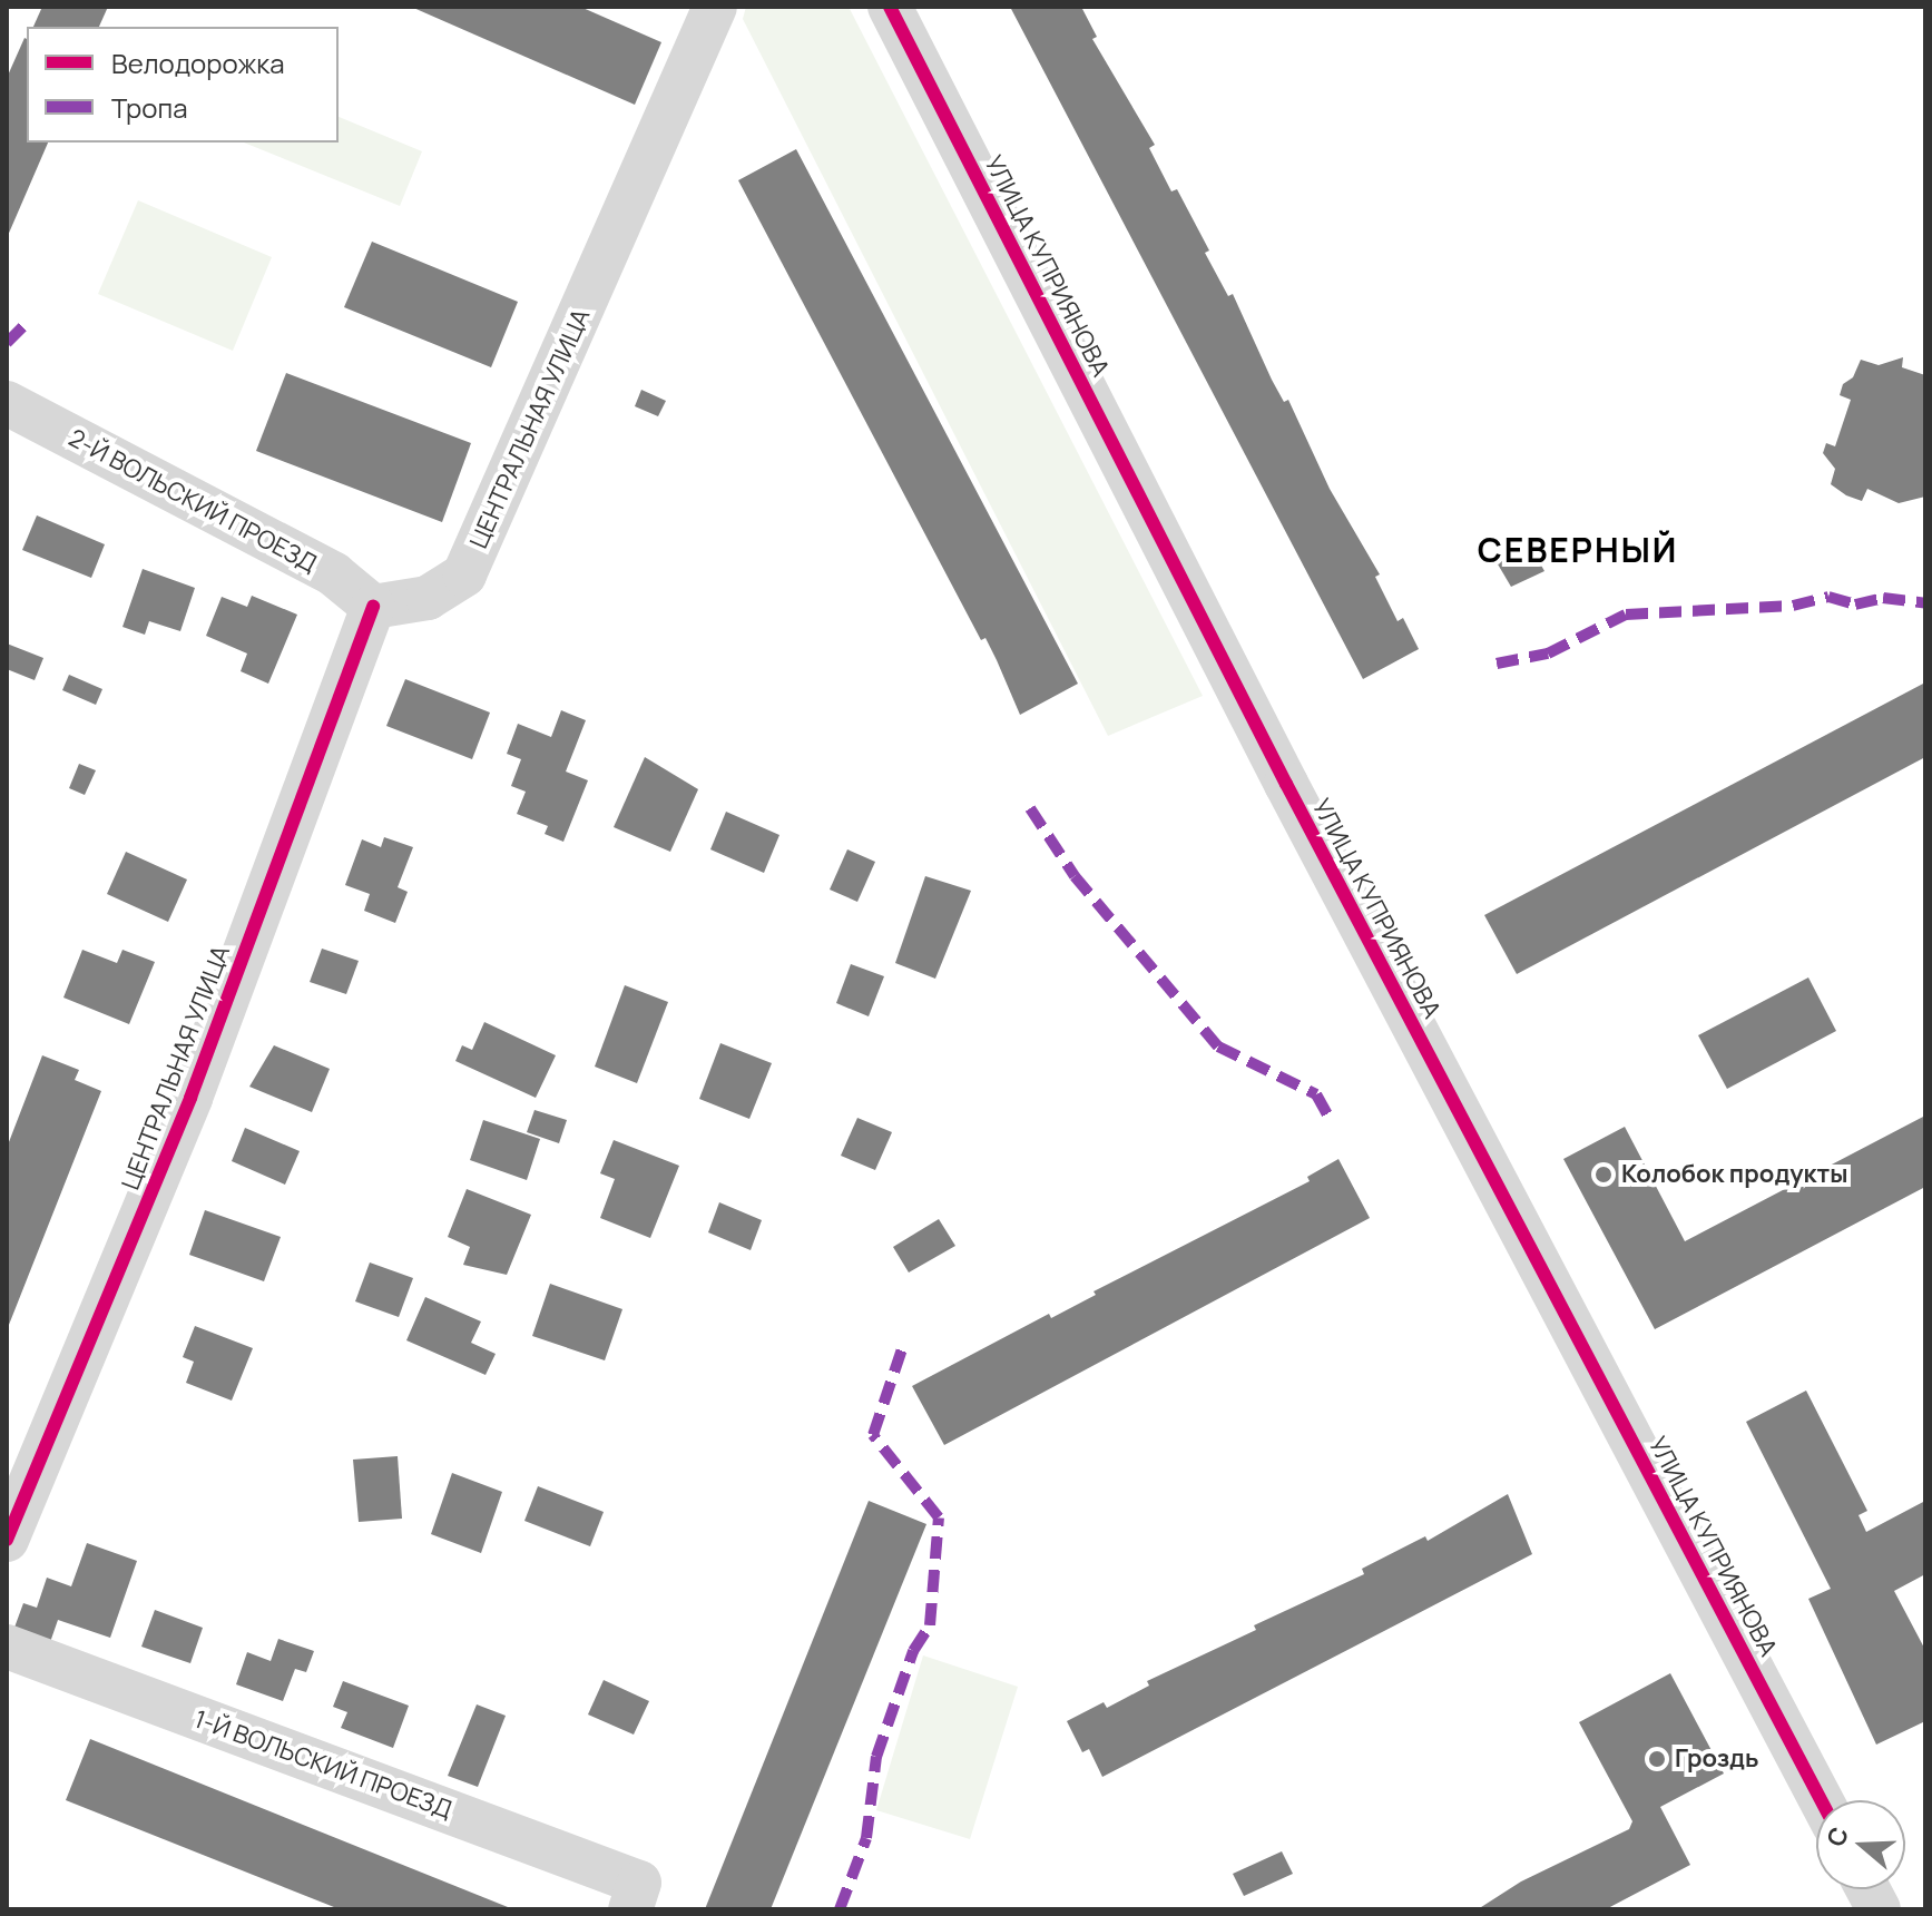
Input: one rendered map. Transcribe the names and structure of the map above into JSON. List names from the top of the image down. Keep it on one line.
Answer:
{"streets":{"street":["УЛИЦА КУПРИЯНОВА","ЦЕНТРАЛЬНАЯ УЛИЦА","2-Й ВОЛЬСКИЙ ПРОЕЗД","1-Й ВОЛЬСКИЙ ПРОЕЗД"]},"crossings":[["ЦЕНТРАЛЬНАЯ УЛИЦА","2-Й ВОЛЬСКИЙ ПРОЕЗД"]],"districts":["СЕВЕРНЫЙ"],"places":["Колобок продукты","Гроздь"],"legend":["Велодорожка","Тропа"],"north":"left"}
